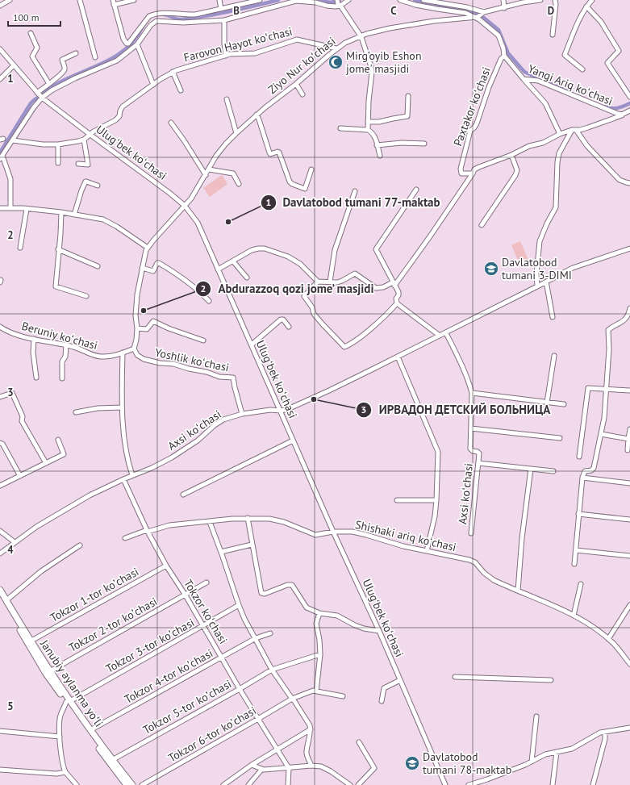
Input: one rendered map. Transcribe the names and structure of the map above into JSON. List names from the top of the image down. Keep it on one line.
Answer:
{"streets":{"highway":["Janubiy aylanma yoʻli"],"street":["Farovon Hayot koʻchasi","Ziyo Nur koʻchasi","Yangi Ariq koʻchasi","Paxtakor koʻchasi","Ulugʻbek koʻchasi","Beruniy koʻchasi","Yoshlik koʻchasi","Axsi koʻchasi","Shishaki ariq koʻchasi","Tokzor 1-tor koʼchasi","Tokzor koʻchasi","Tokzor 2-tor koʼchasi","Tokzor 3-tor koʼchasi","Tokzor 4-tor koʼchasi","Tokzor 5-tor koʼchasi","Tokzor 6-tor koʼchasi"]},"crossings":[["Farovon Hayot koʻchasi","Ziyo Nur koʻchasi"],["Farovon Hayot koʻchasi","Ulugʻbek koʻchasi"],["Ziyo Nur koʻchasi","Yangi Ariq koʻchasi"],["Ziyo Nur koʻchasi","Ulugʻbek koʻchasi"],["Yangi Ariq koʻchasi","Paxtakor koʻchasi"],["Ulugʻbek koʻchasi","Axsi koʻchasi"],["Ulugʻbek koʻchasi","Shishaki ariq koʻchasi"],["Beruniy koʻchasi","Yoshlik koʻchasi"],["Yoshlik koʻchasi","Axsi koʻchasi"],["Axsi koʻchasi","Tokzor koʻchasi"],["Shishaki ariq koʻchasi","Tokzor koʻchasi"],["Tokzor 1-tor koʼchasi","Tokzor koʻchasi"],["Tokzor 1-tor koʼchasi","Janubiy aylanma yoʻli"],["Tokzor koʻchasi","Tokzor 2-tor koʼchasi"],["Tokzor koʻchasi","Tokzor 3-tor koʼchasi"],["Tokzor koʻchasi","Tokzor 4-tor koʼchasi"],["Tokzor koʻchasi","Tokzor 5-tor koʼchasi"],["Tokzor koʻchasi","Tokzor 6-tor koʼchasi"],["Tokzor 2-tor koʼchasi","Janubiy aylanma yoʻli"],["Tokzor 3-tor koʼchasi","Janubiy aylanma yoʻli"],["Tokzor 4-tor koʼchasi","Janubiy aylanma yoʻli"],["Janubiy aylanma yoʻli","Tokzor 5-tor koʼchasi"]],"places":{"mosque":["Mirg‘oyib Eshon jome' masjidi"],"other":["Davlatobod tumani 77-maktab","Abdurazzoq qozi jome’ masjidi","ИРВАДОН ДЕТСКИЙ БОЛЬНИЦА"],"school or university":["Davlatobod tumani 3-DIMI","Davlatobod tumani 78-maktab"]},"scale_bar":"100 m","grid":{"columns":["B","C","D"],"rows":["1","2","3","4","5"]}}
